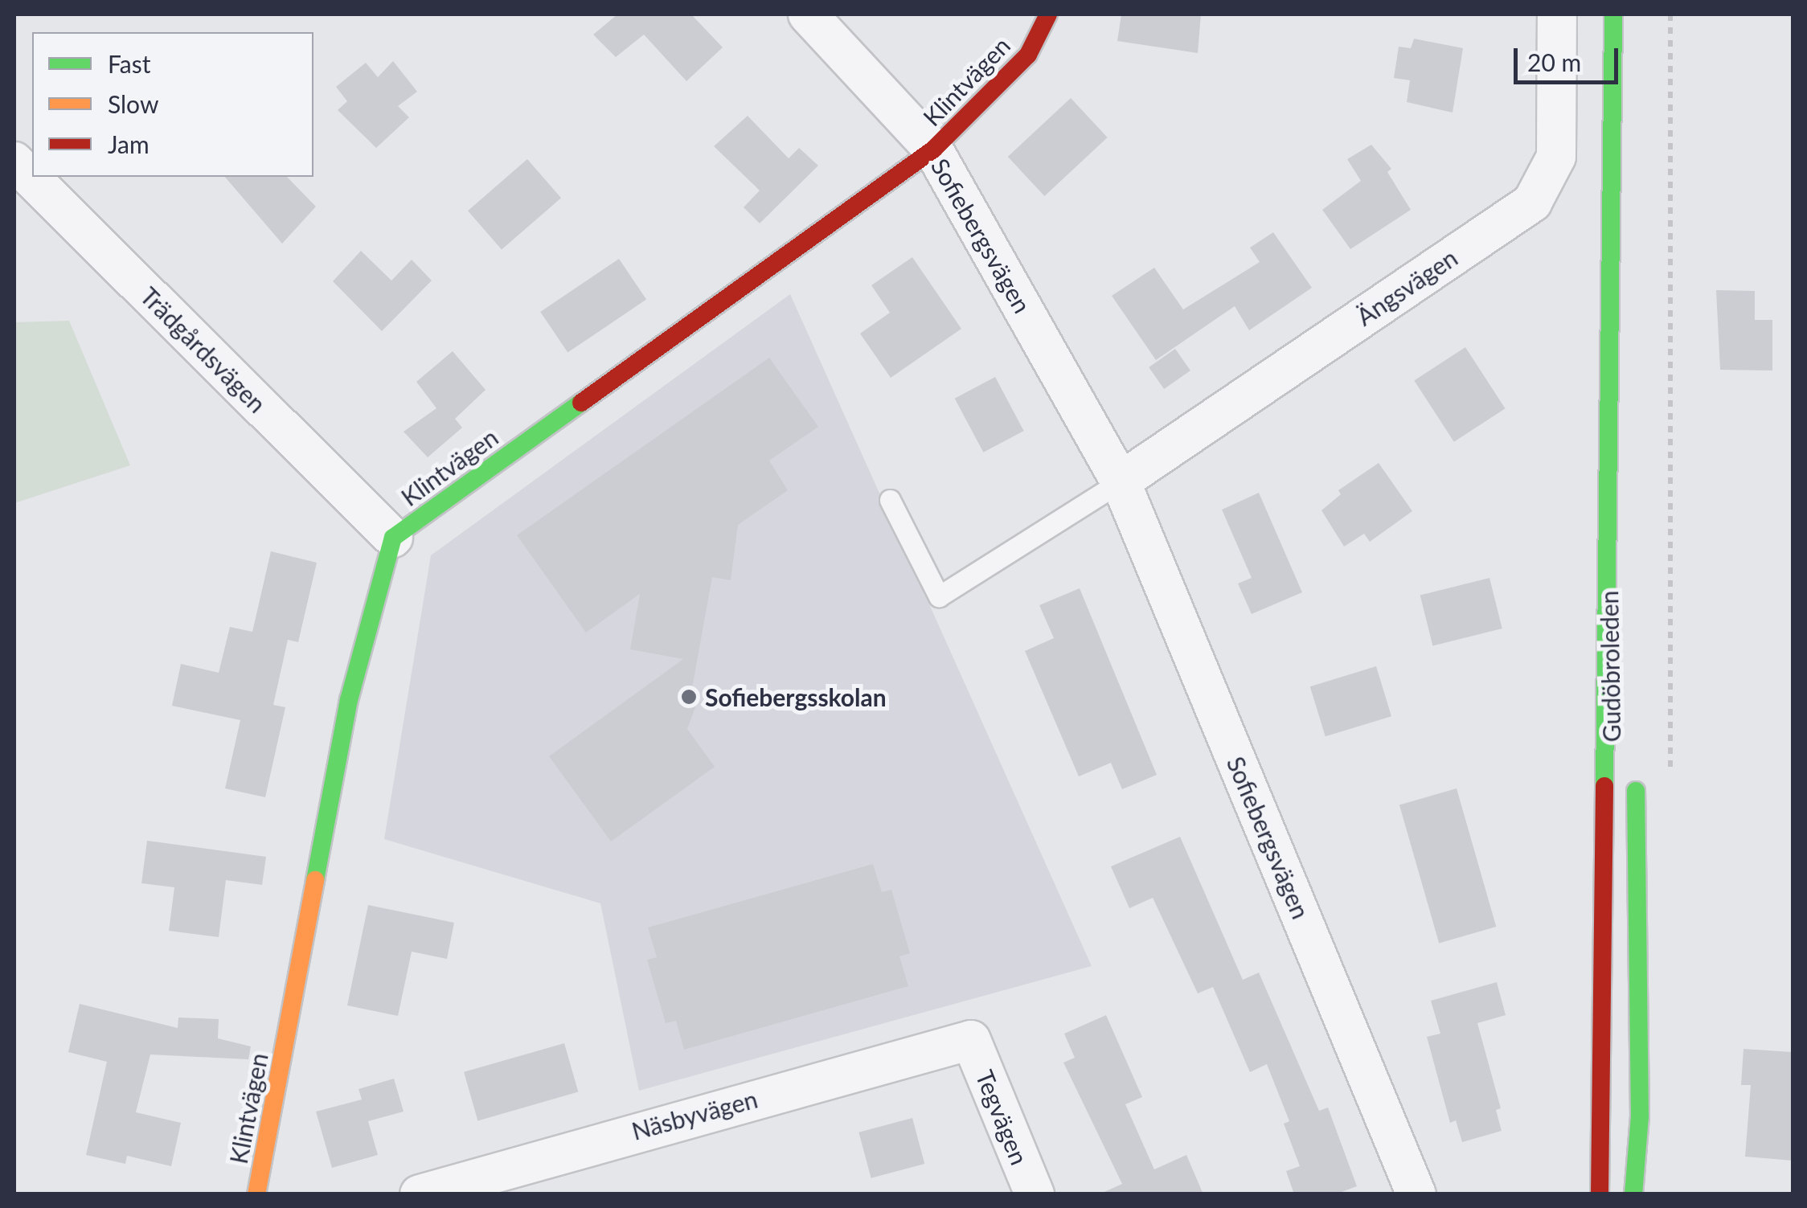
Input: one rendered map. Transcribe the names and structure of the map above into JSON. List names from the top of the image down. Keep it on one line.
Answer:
{"streets":{"main road":["Klintvägen","Gudöbroleden"],"street":["Sofiebergsvägen","Ängsvägen","Trädgårdsvägen","Näsbyvägen","Tegvägen"]},"crossings":[["Klintvägen","Sofiebergsvägen"],["Klintvägen","Trädgårdsvägen"],["Sofiebergsvägen","Ängsvägen"],["Näsbyvägen","Tegvägen"]],"places":["Sofiebergsskolan"],"legend":["Fast","Slow","Jam"],"scale_bar":"20 m"}
